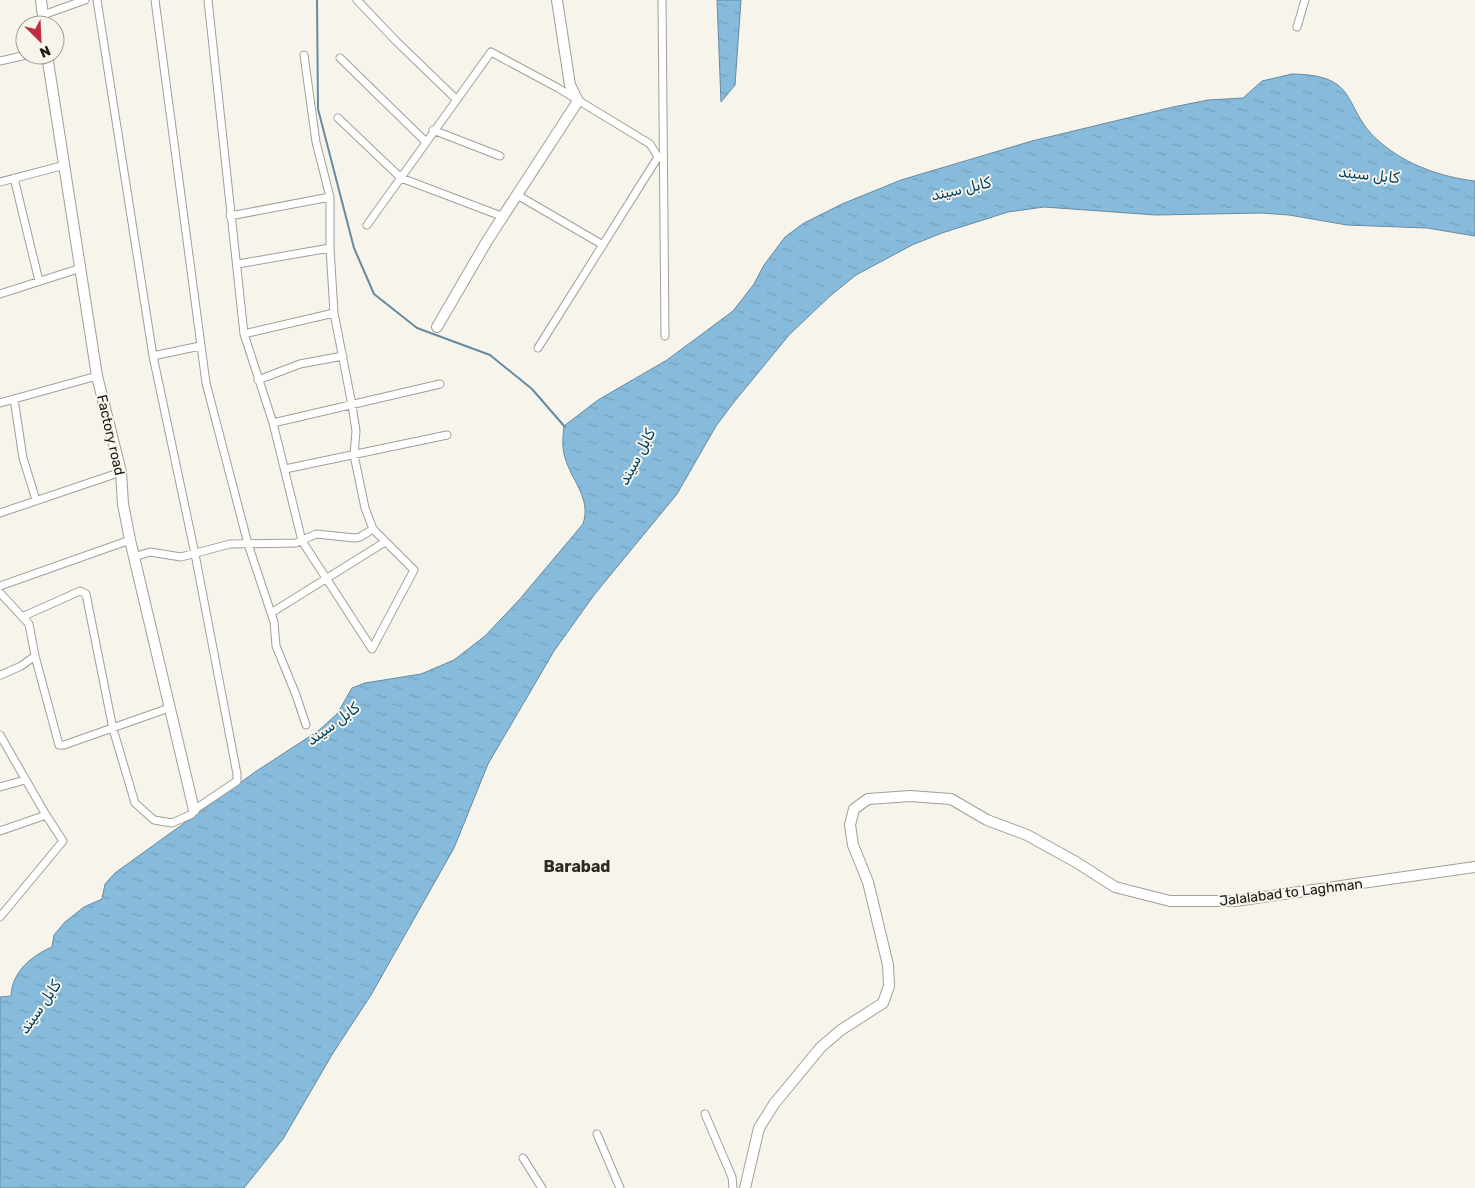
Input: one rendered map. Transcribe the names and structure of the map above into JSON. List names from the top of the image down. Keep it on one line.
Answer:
{"streets":{"street":["Factory road","Jalalabad to Laghman"]},"districts":["Barabad"],"water":["کابل سيند"],"north":"bottom right"}
